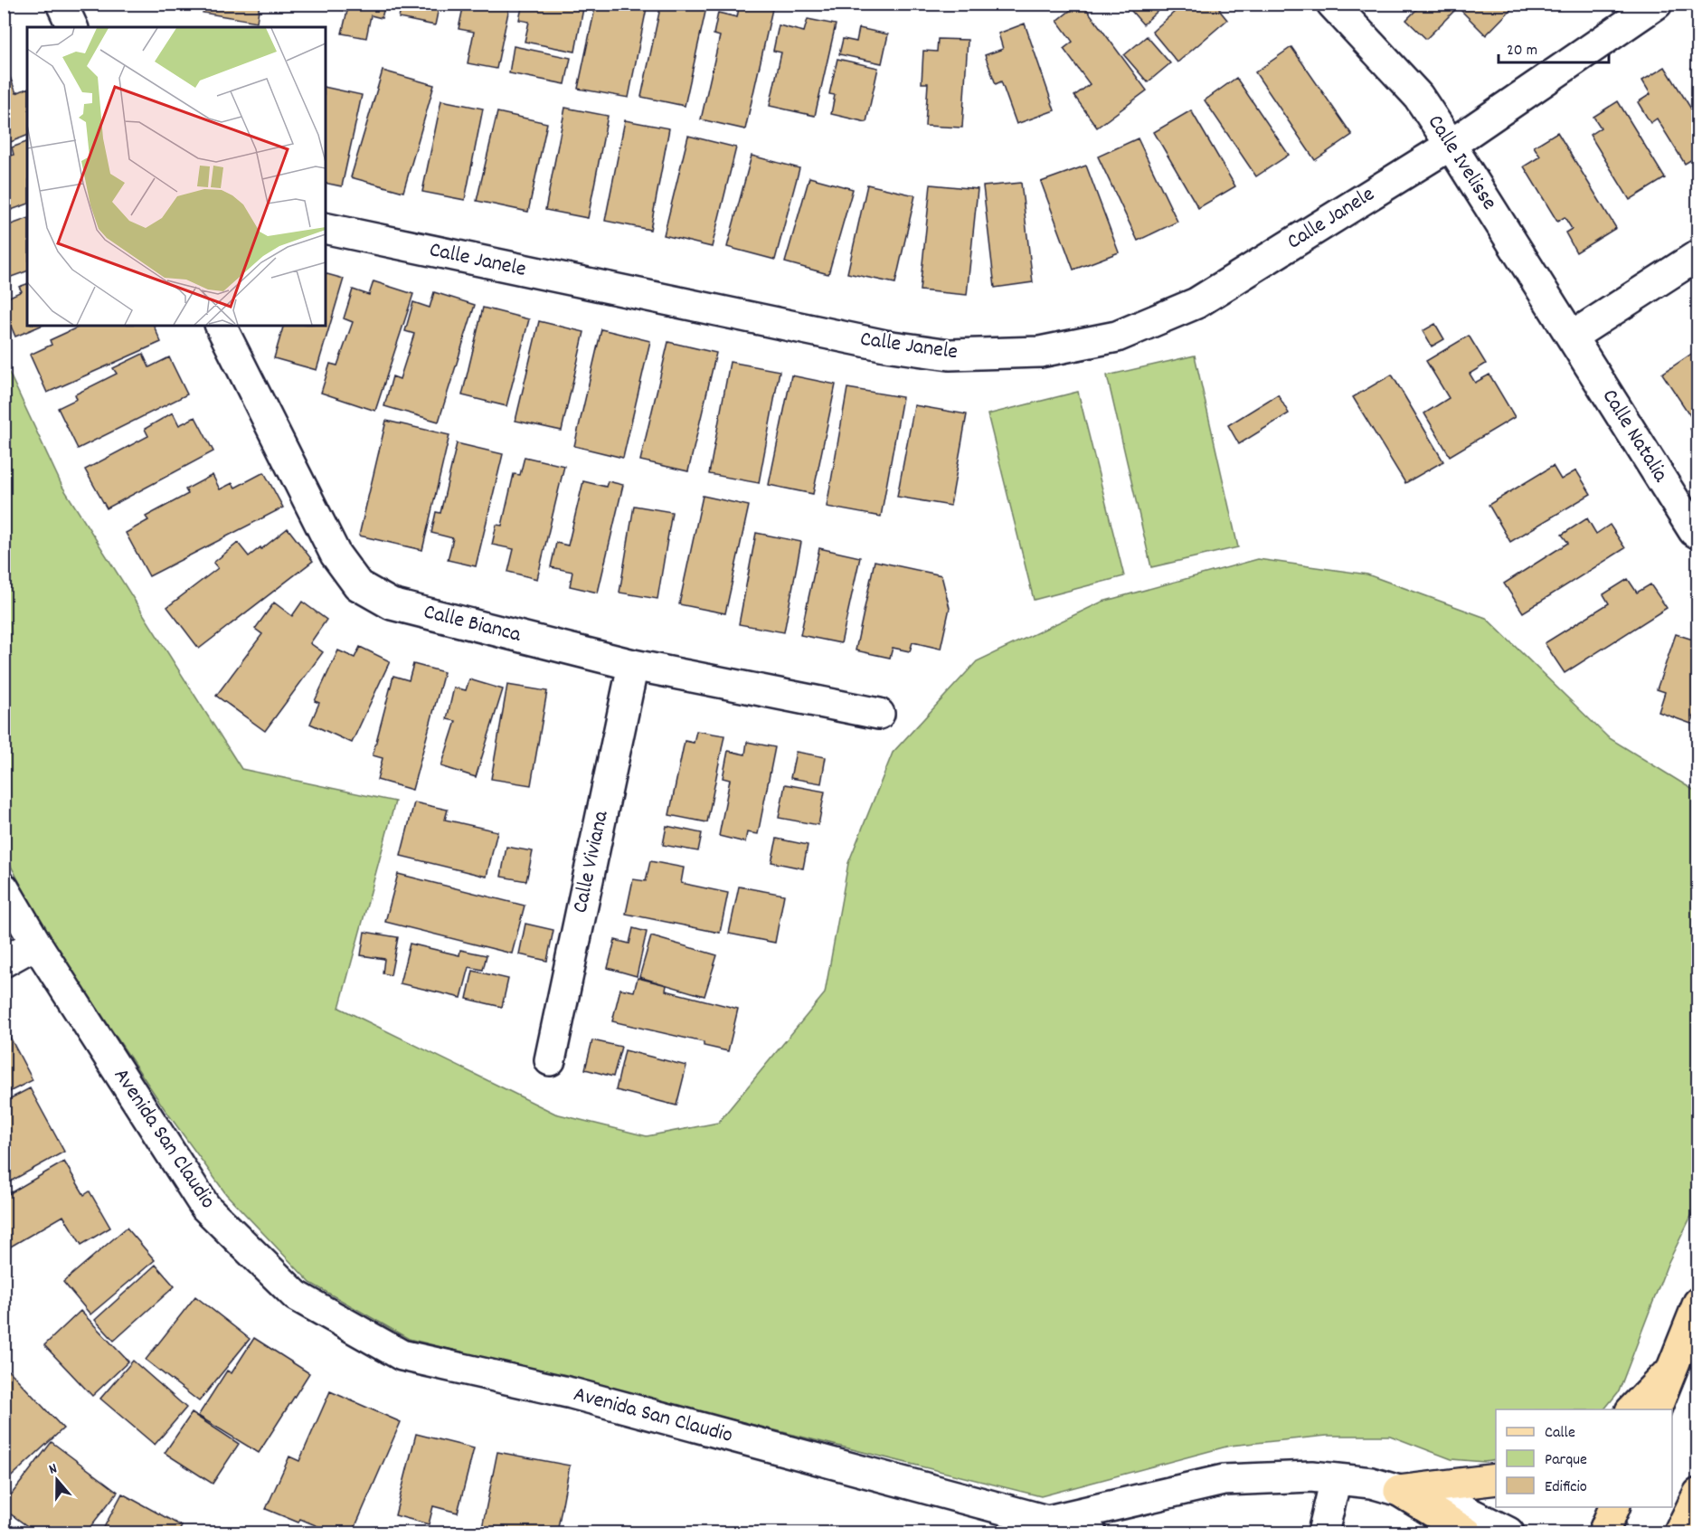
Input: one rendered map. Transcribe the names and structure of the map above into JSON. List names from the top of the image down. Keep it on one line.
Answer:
{"streets":{"street":["Calle Ivelisse","Calle Janele","Calle Natalia","Calle Bianca","Calle Viviana","Avenida San Claudio"]},"crossings":[["Calle Ivelisse","Calle Janele"],["Calle Ivelisse","Calle Natalia"],["Calle Bianca","Calle Viviana"]],"legend":["Calle","Parque","Edificio"],"scale_bar":"20 m","north":"top"}
